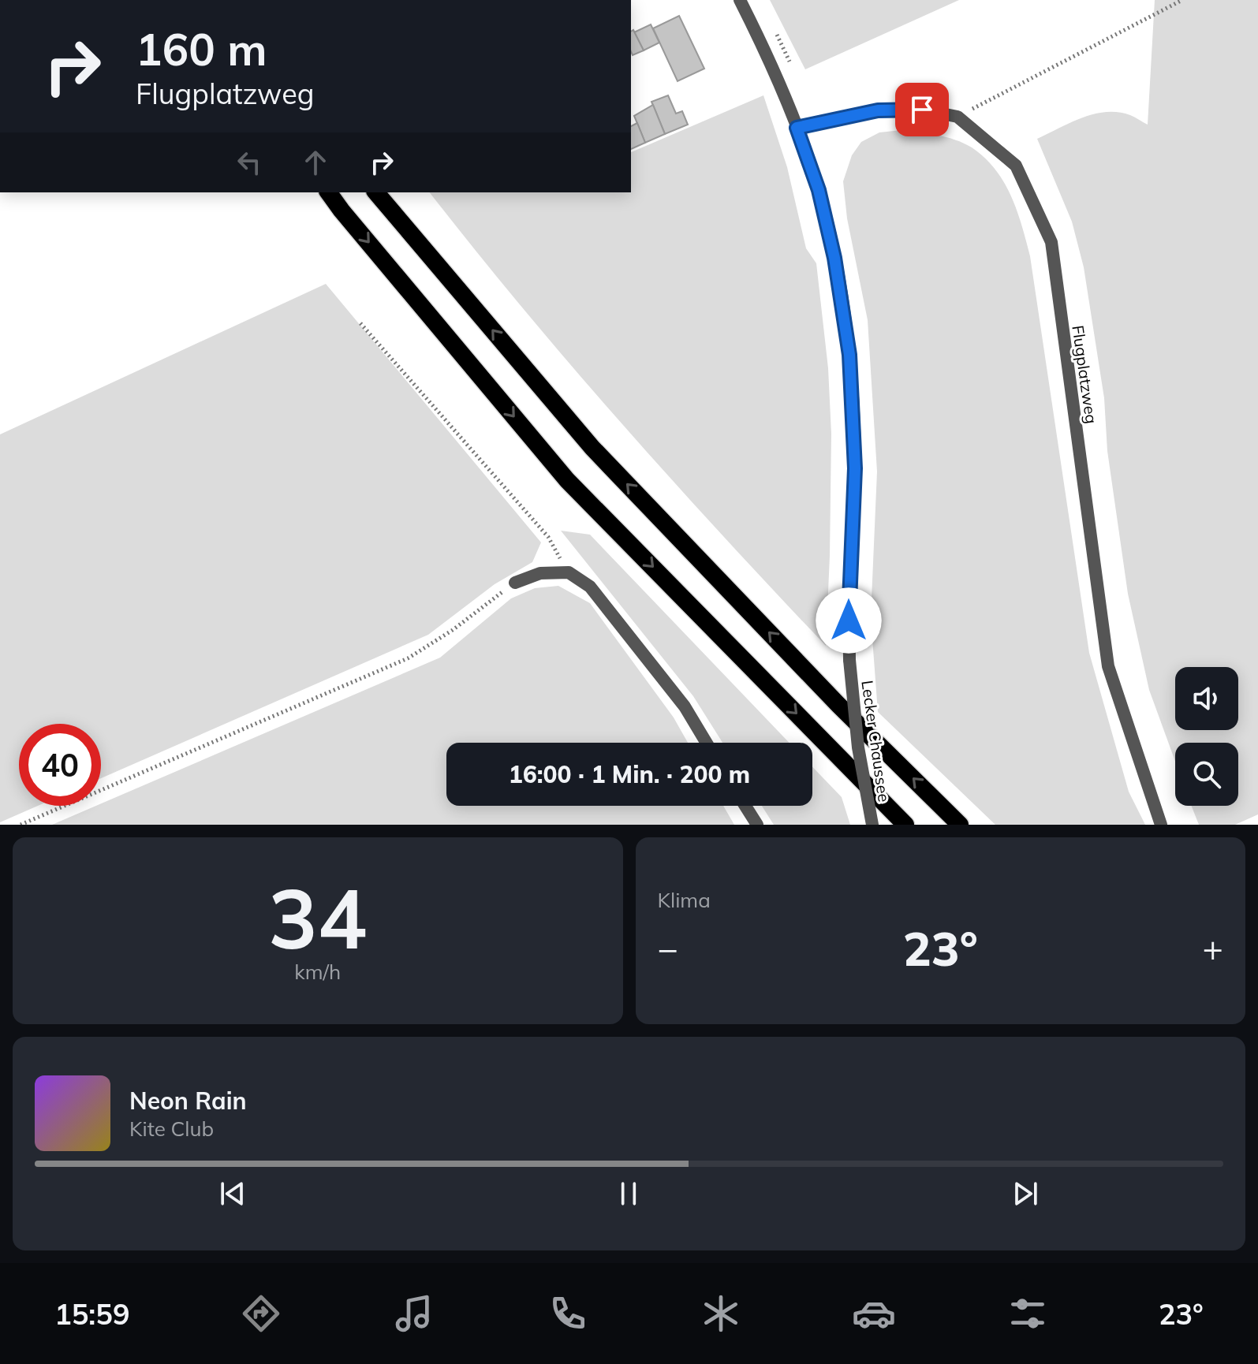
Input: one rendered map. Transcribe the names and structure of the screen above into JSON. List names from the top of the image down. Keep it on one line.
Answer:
{"streets":{"street":["Flugplatzweg","Lecker Chaussee"]},"crossings":[["Flugplatzweg","Lecker Chaussee"]],"page":{"turn":["160 m","Flugplatzweg"],"limit":"40","trip":"16:00 · 1 Min. · 200 m","tile":[["34","km/h"],"Klima"],"heat":["−","23°","+"],"song":["Neon Rain","Kite Club"],"tabs":["15:59","23°"]}}
